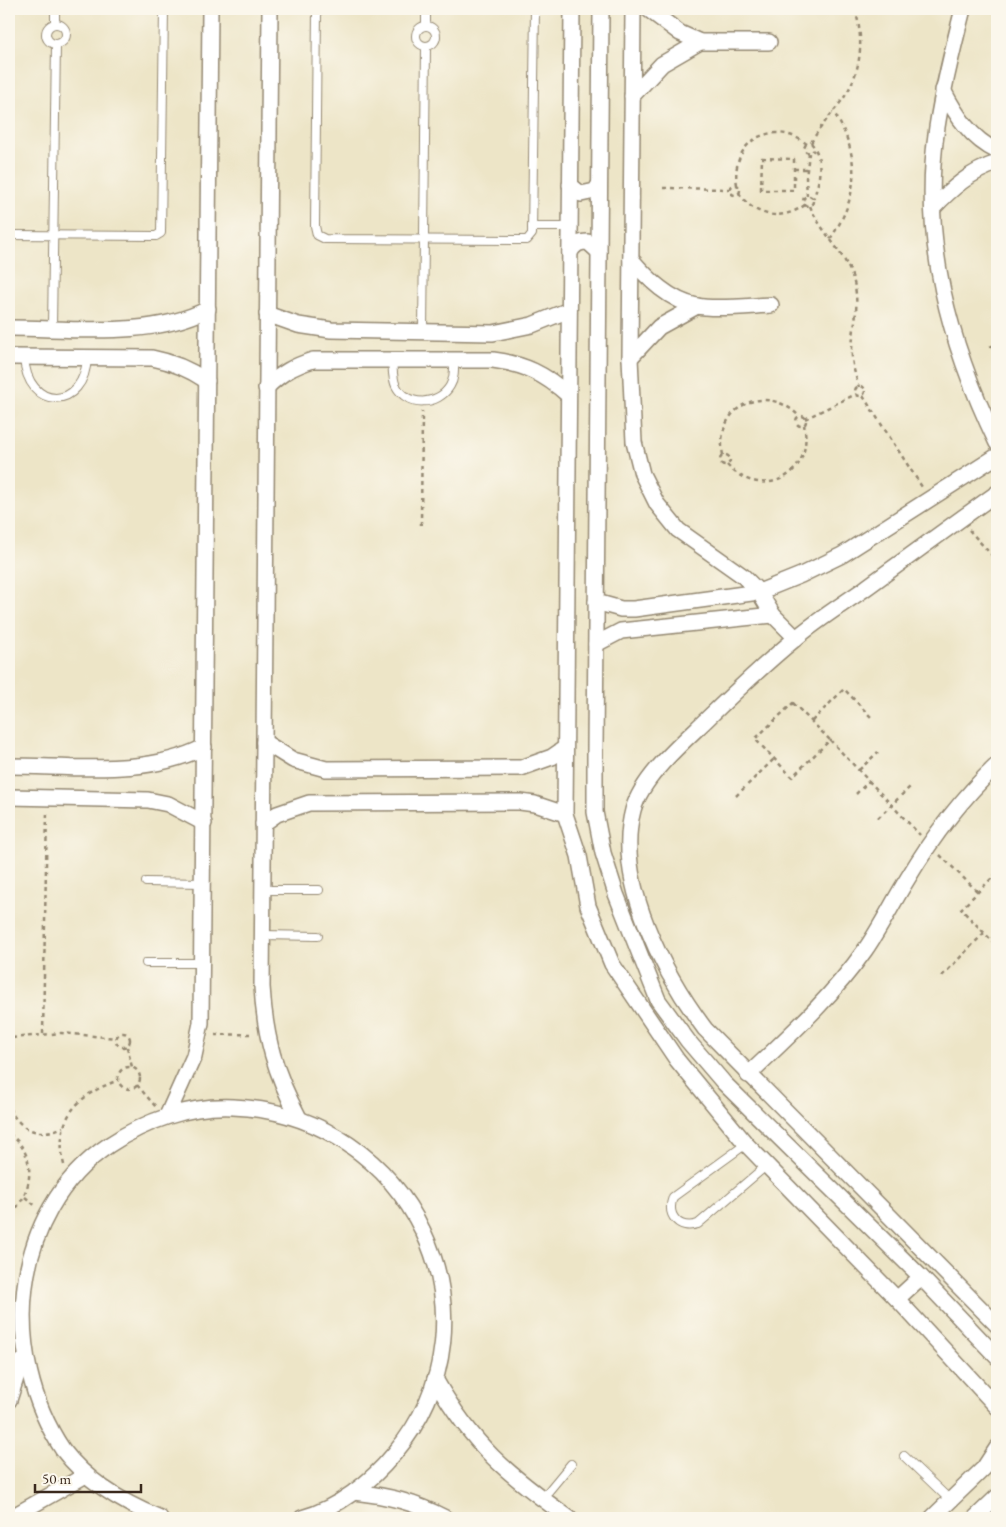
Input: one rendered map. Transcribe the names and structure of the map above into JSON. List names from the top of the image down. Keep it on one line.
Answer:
{"scale_bar":"50 m"}
